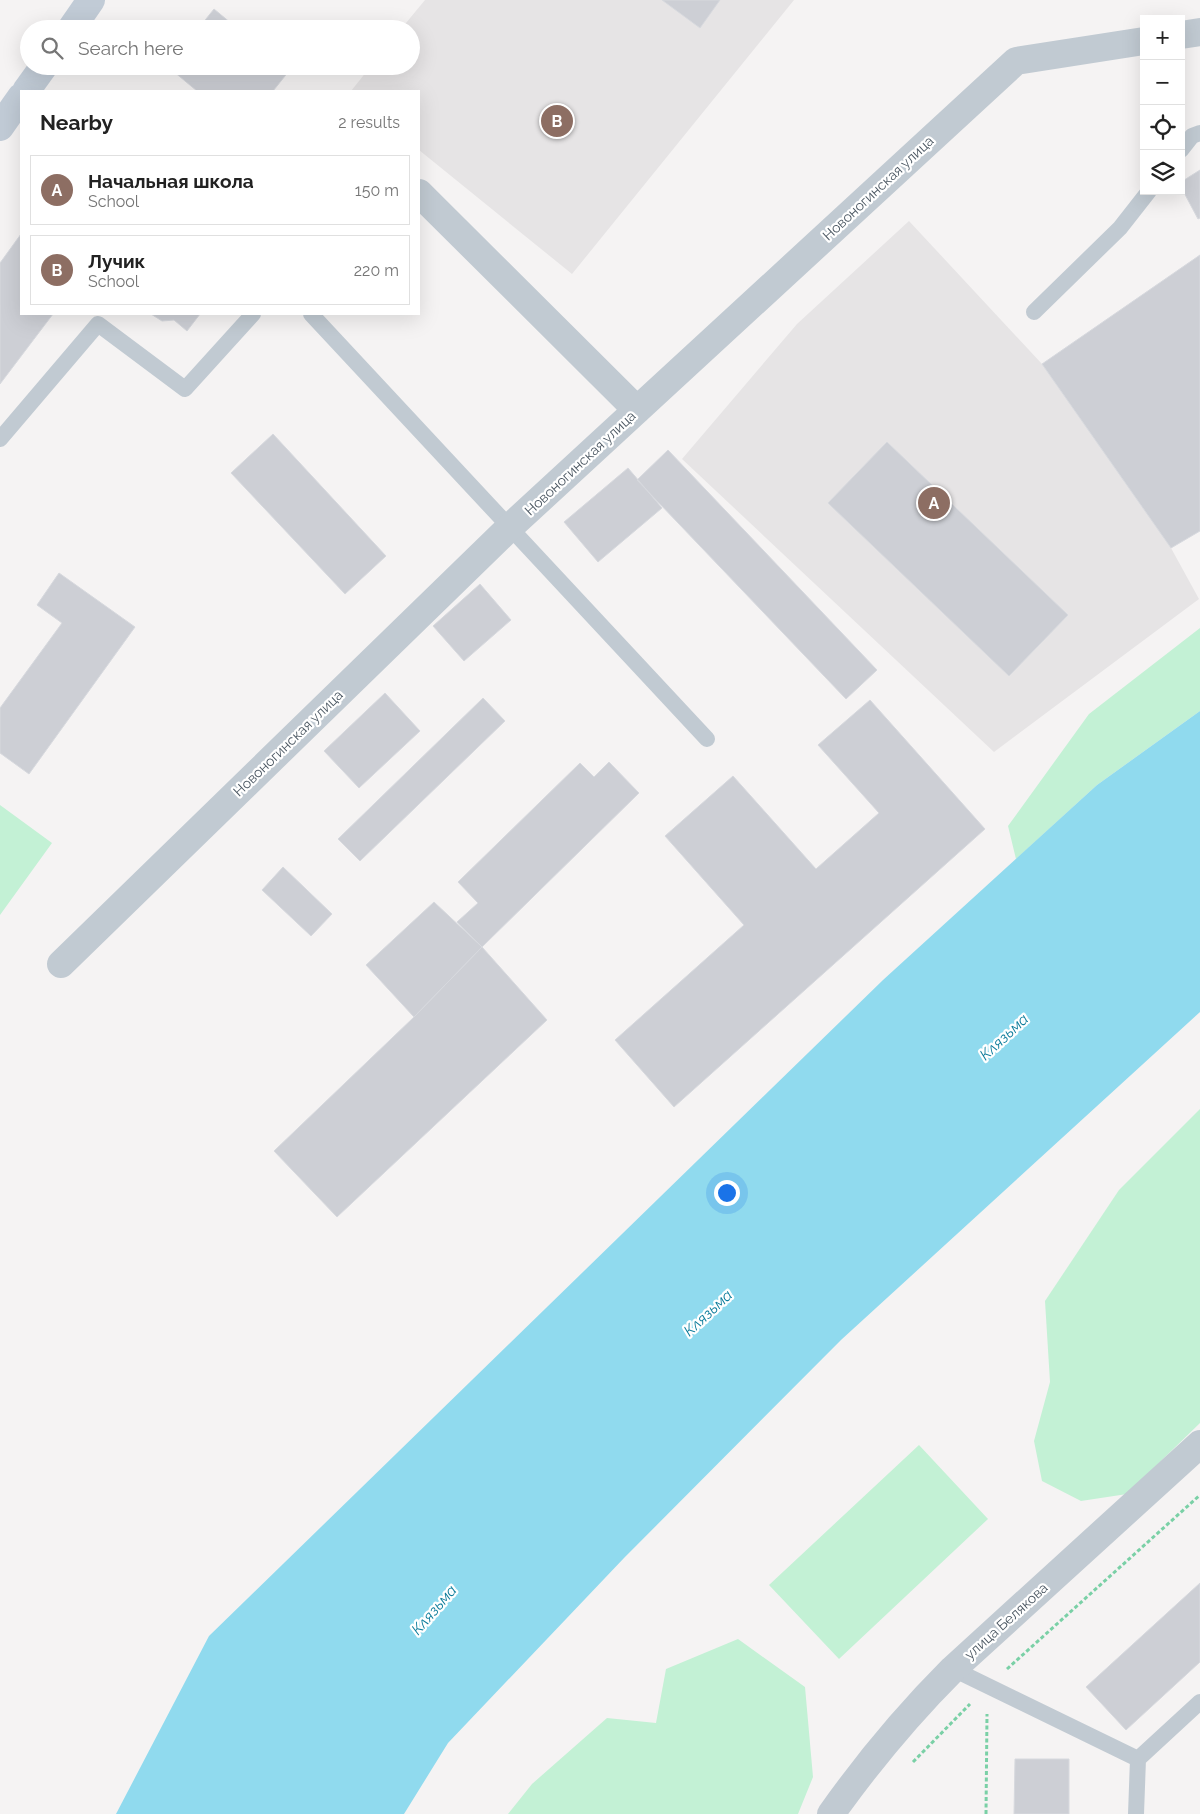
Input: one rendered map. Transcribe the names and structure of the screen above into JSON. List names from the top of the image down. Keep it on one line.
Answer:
{"streets":{"street":["Новоногинская улица","улица Белякова"]},"water":["Клязьма"],"page":{"map_buttons":["+","−"],"search":"Search here","heading":["Nearby","2 results"],"pins":["B","A"],"list":[{"mark":"A","name":"Начальная школа","note":"School","value":"150 m"},{"mark":"B","name":"Лучик","note":"School","value":"220 m"}]}}
